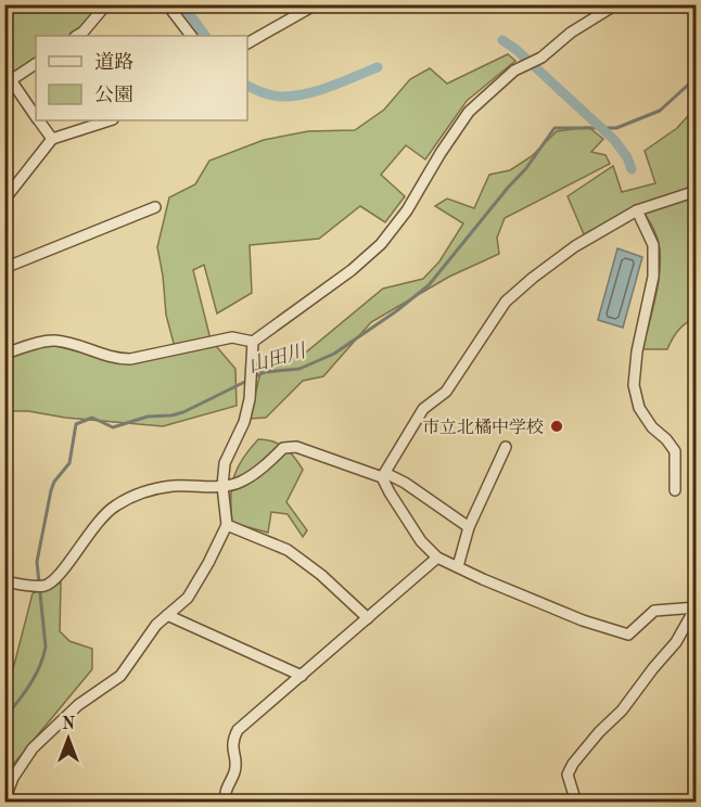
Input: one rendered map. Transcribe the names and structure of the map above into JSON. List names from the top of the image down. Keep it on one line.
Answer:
{"water":["山田川"],"places":["市立北橘中学校"],"legend":["道路","公園"],"north":"top"}
